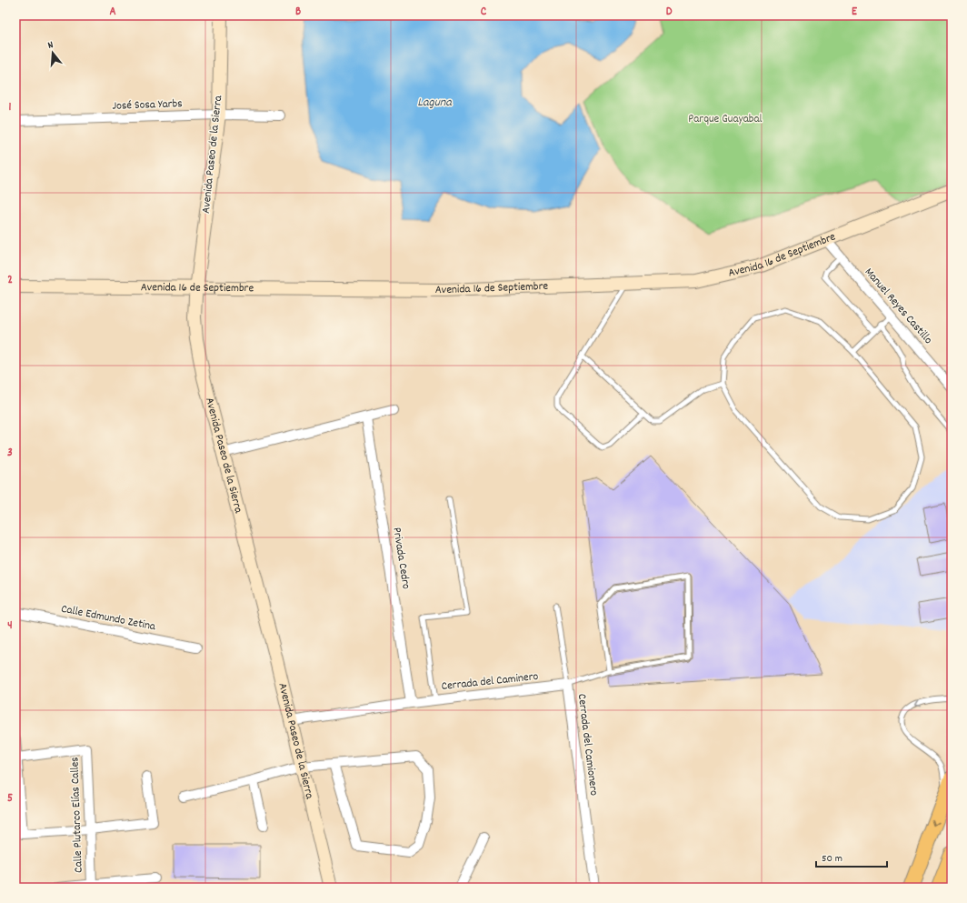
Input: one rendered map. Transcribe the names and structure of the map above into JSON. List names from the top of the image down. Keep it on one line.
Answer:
{"streets":{"main road":["Avenida Paseo de la Sierra","Avenida 16 de Septiembre"],"street":["José Sosa Yarbs","Manuel Reyes Castillo","Privada Cedro","Calle Edmundo Zetina","Cerrada del Caminero","Cerrada del Camionero","Calle Plutarco Elías Calles"]},"crossings":[["José Sosa Yarbs","Avenida Paseo de la Sierra"],["Avenida Paseo de la Sierra","Avenida 16 de Septiembre"],["Avenida Paseo de la Sierra","Cerrada del Caminero"],["Avenida 16 de Septiembre","Manuel Reyes Castillo"],["Privada Cedro","Cerrada del Caminero"],["Cerrada del Caminero","Cerrada del Camionero"]],"water":["Laguna"],"parks":["Parque Guayabal"],"scale_bar":"50 m","north":"top","grid":{"columns":["A","B","C","D","E"],"rows":["1","2","3","4","5"]}}
